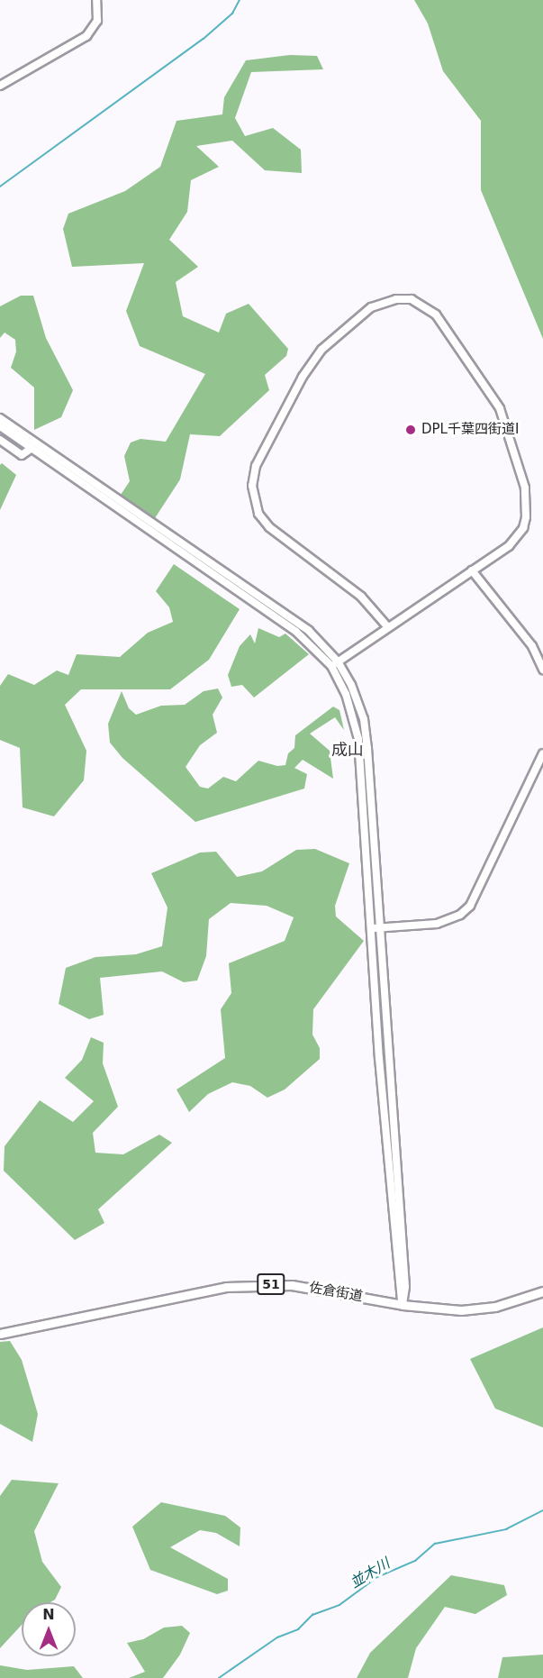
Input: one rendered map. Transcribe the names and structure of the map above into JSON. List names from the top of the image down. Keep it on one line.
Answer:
{"streets":{"highway":["51","佐倉街道"]},"districts":["成山"],"water":["並木川"],"places":["DPL千葉四街道Ⅰ"],"north":"top"}
